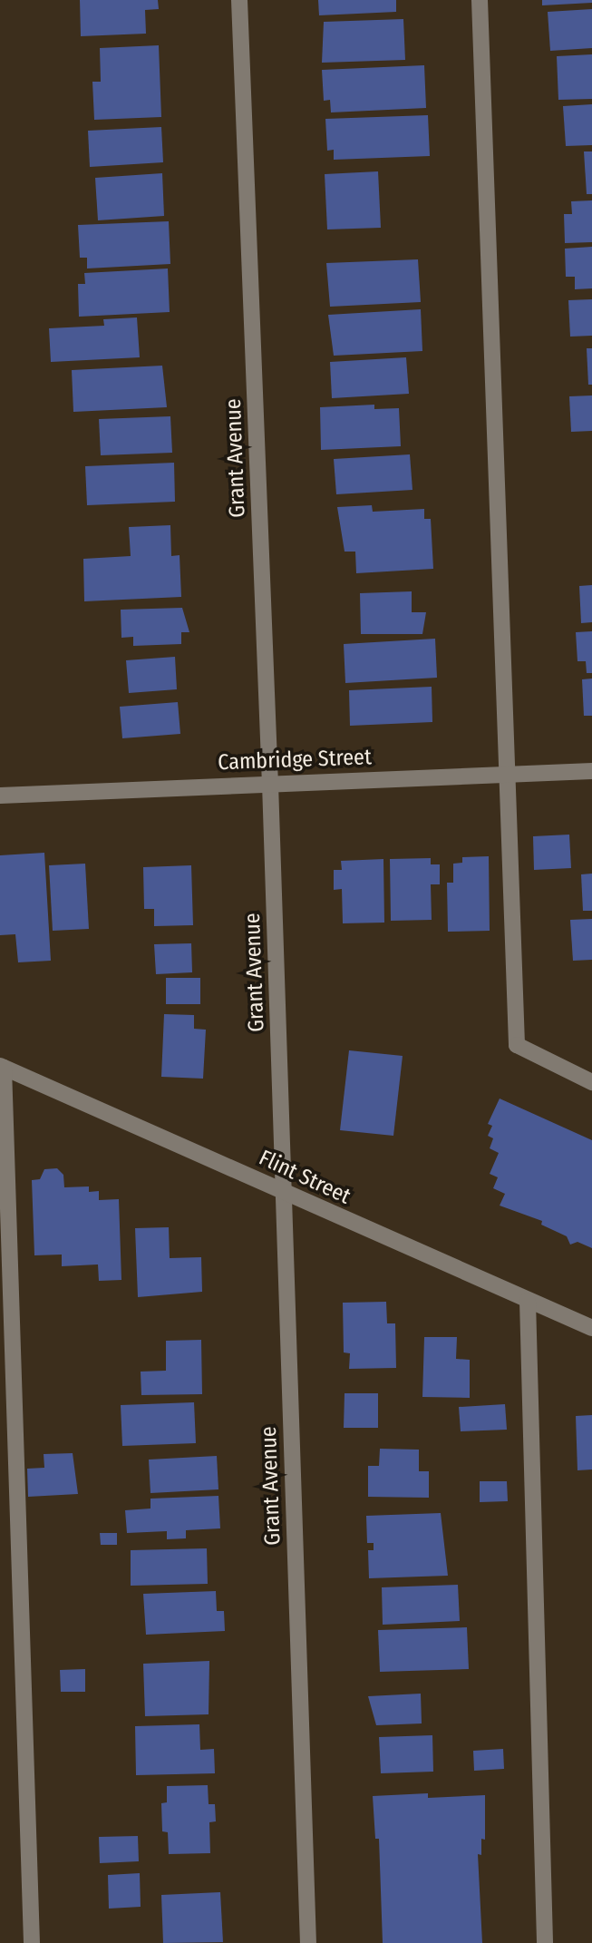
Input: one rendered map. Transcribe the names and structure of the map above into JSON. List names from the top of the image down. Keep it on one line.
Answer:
{"streets":{"street":["Grant Avenue","Cambridge Street","Flint Street"]},"crossings":[["Grant Avenue","Cambridge Street"],["Grant Avenue","Flint Street"]]}
